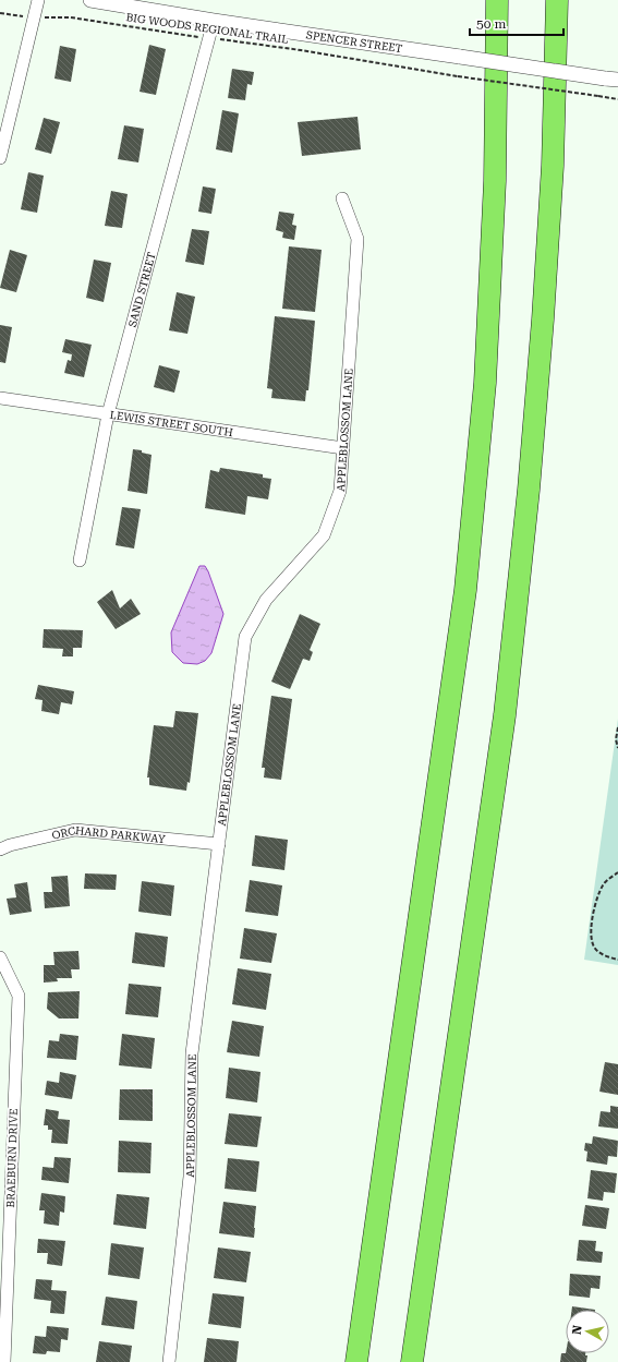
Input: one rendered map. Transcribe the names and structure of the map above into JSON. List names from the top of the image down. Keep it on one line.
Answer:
{"streets":{"street":["SPENCER STREET","SAND STREET","LEWIS STREET SOUTH","APPLEBLOSSOM LANE","ORCHARD PARKWAY","BRAEBURN DRIVE"],"path":["BIG WOODS REGIONAL TRAIL"]},"crossings":[["BIG WOODS REGIONAL TRAIL","SAND STREET"],["SPENCER STREET","SAND STREET"],["SAND STREET","LEWIS STREET SOUTH"],["LEWIS STREET SOUTH","APPLEBLOSSOM LANE"],["APPLEBLOSSOM LANE","ORCHARD PARKWAY"]],"scale_bar":"50 m","north":"left"}
